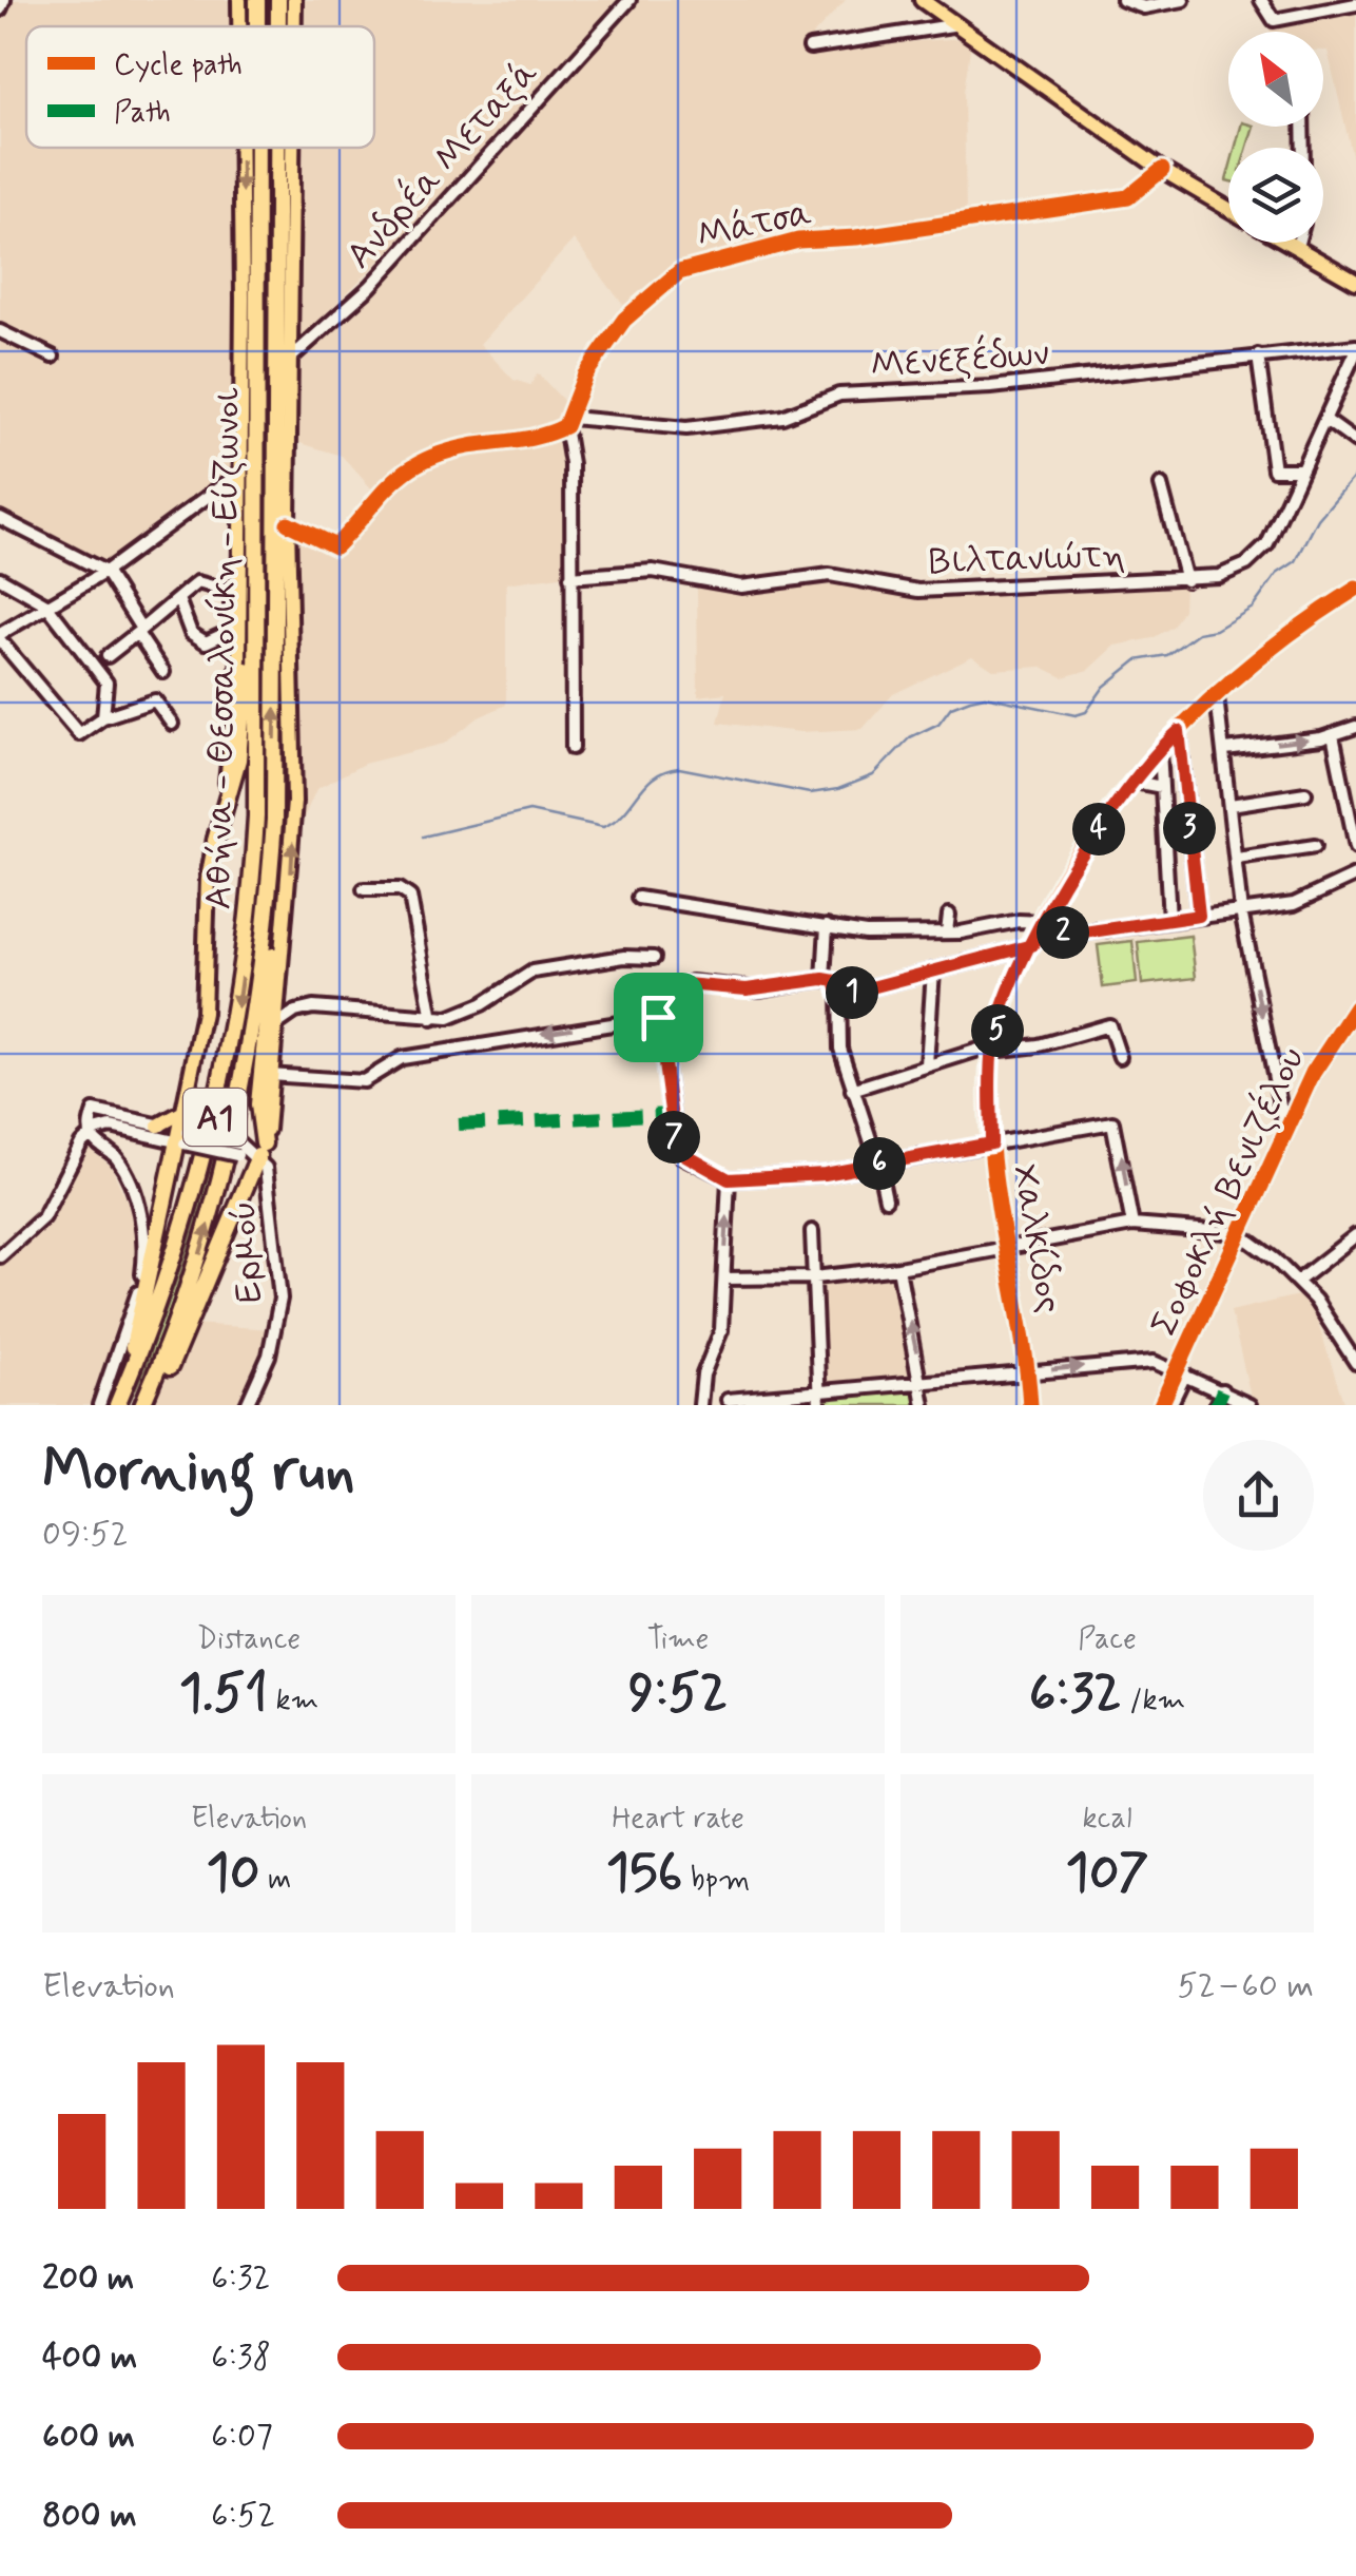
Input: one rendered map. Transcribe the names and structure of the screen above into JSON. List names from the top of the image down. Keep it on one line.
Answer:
{"streets":{"highway":["Αθήνα - Θεσσαλονίκη - Εύζωνοι","Α1"],"main road":["Σοφοκλή Βενιζέλου"],"street":["Ανδρέα Μεταξά","Μάτσα","Μενεξέδων","Βιλτανιώτη","Χαλκίδος","Ερμού"]},"crossings":[["Μάτσα","Μενεξέδων"],["Μενεξέδων","Βιλτανιώτη"]],"legend":["Cycle path","Path"],"north":"top left","page":{"pins":["3","4","2","1","5","7","6"],"heading":["Morning run","09:52"],"stats":[["Distance","1.51 km"],["Time","9:52"],["Pace","6:32 /km"],["Elevation","10 m"],["Heart rate","156 bpm"],["kcal","107"]],"chart":["Elevation","52–60 m"],"list":[{"name":"200 m","note":"6:32"},{"name":"400 m","note":"6:38"},{"name":"600 m","note":"6:07"},{"name":"800 m","note":"6:52"}]}}
